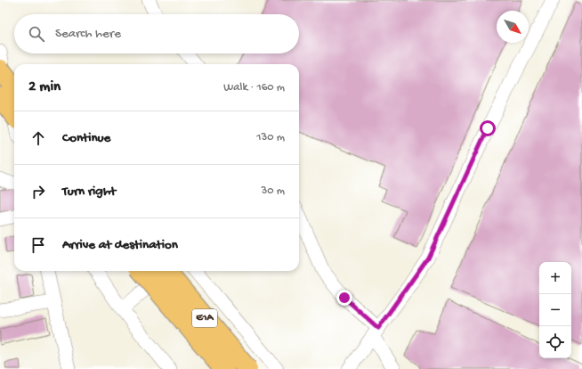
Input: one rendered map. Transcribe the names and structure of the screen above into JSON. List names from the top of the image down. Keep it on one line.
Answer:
{"streets":{"highway":["E1A"]},"north":"bottom right","page":{"search":"Search here","heading":["2 min","Walk · 160 m"],"list":[["Continue","130 m"],["Turn right","30 m"],"Arrive at destination"],"map_buttons":["+","−"]}}
